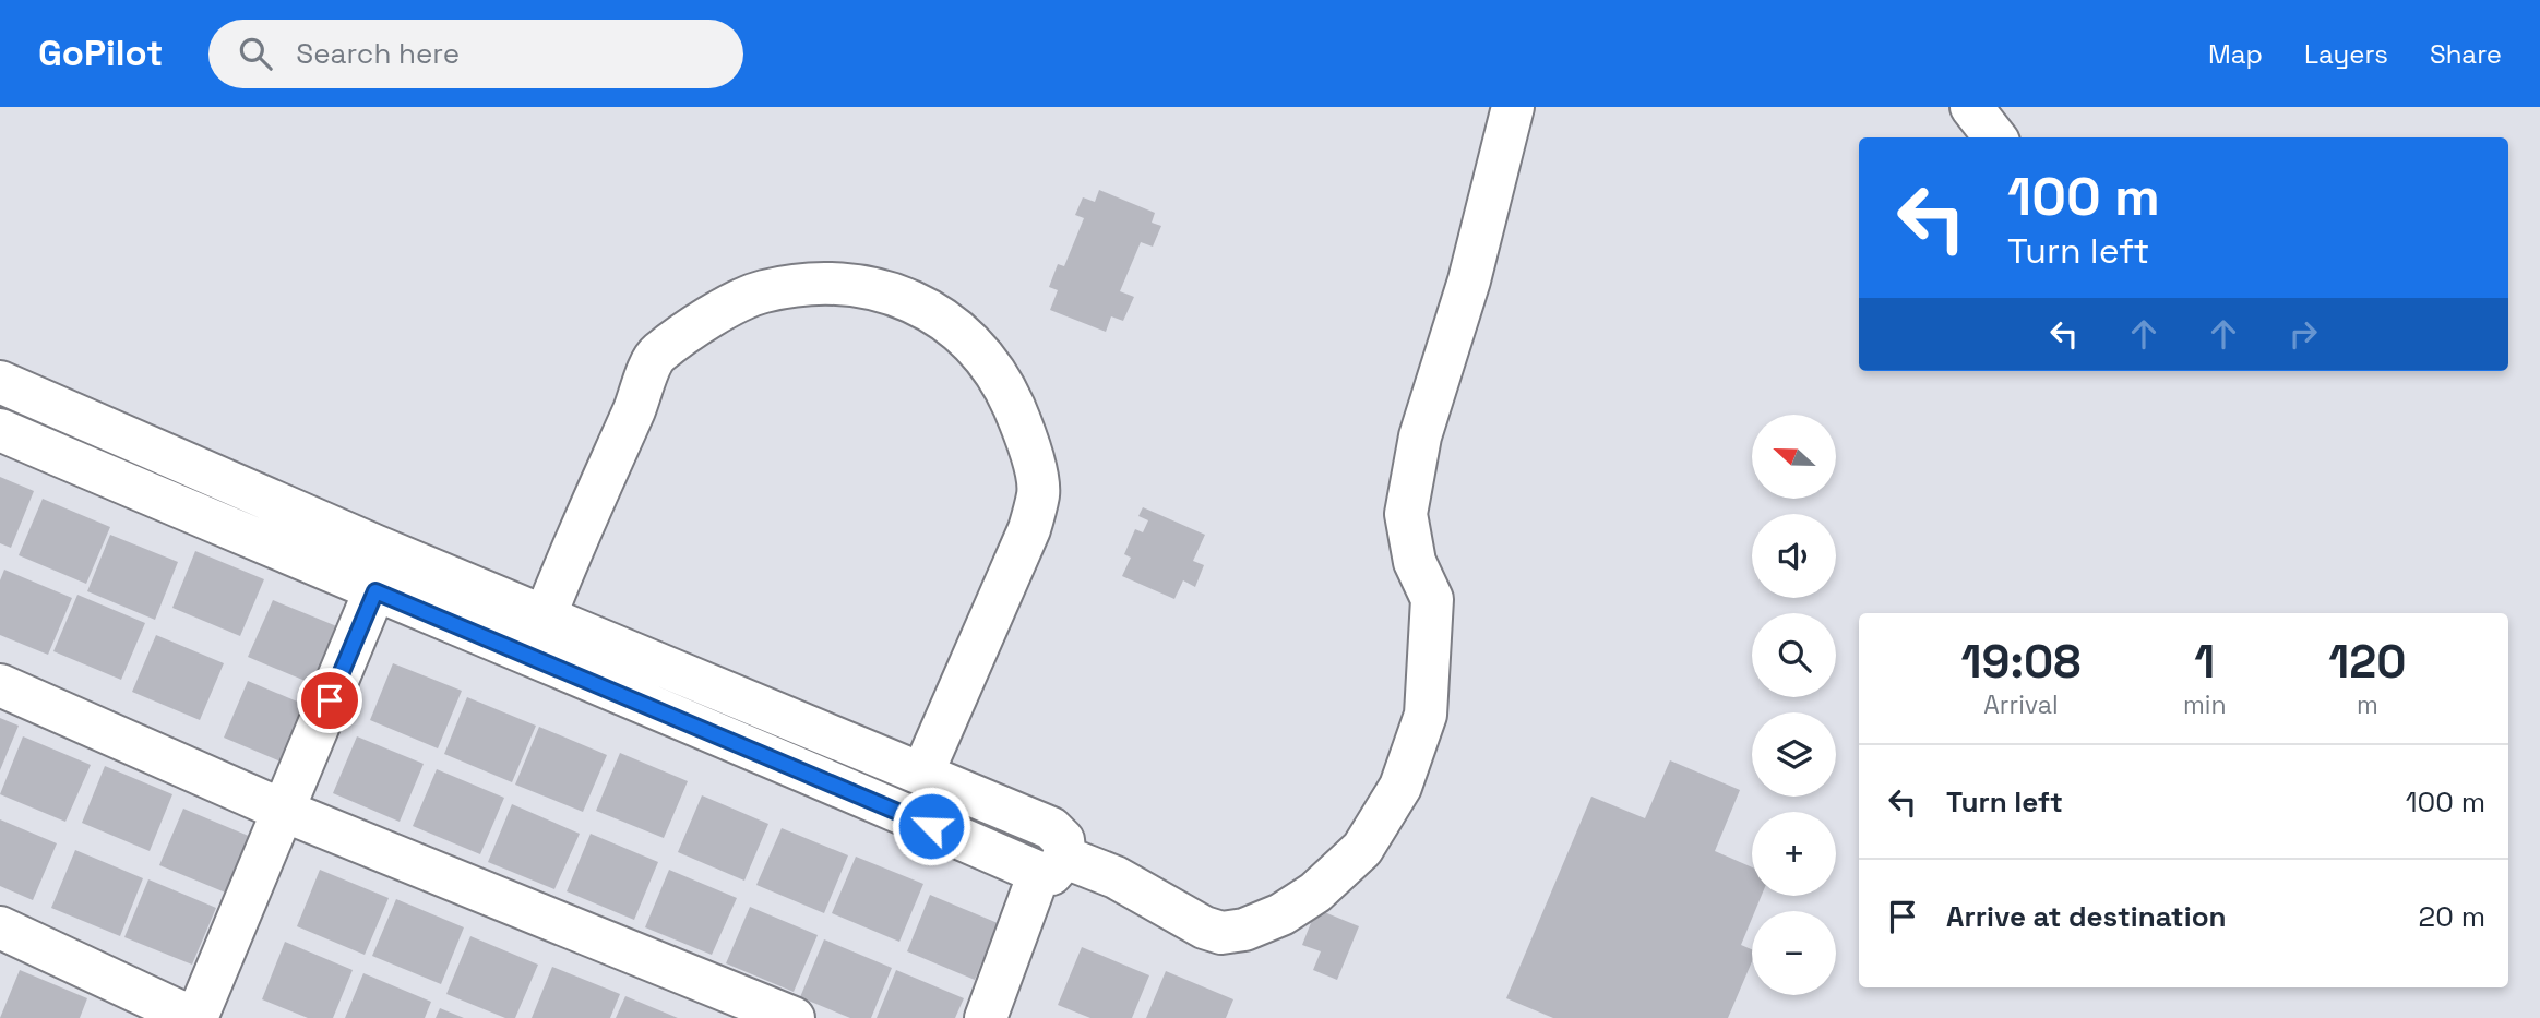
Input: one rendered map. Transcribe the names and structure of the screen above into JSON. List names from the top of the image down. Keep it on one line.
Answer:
{"north":"left","page":{"header":"GoPilot","search":"Search here","nav":["Map","Layers","Share"],"turn":["100 m","Turn left"],"map_buttons":["+","−"],"eta":["19:08","Arrival","1","min","120","m"],"list":[{"name":"Turn left","value":"100 m"},{"name":"Arrive at destination","value":"20 m"}]}}
